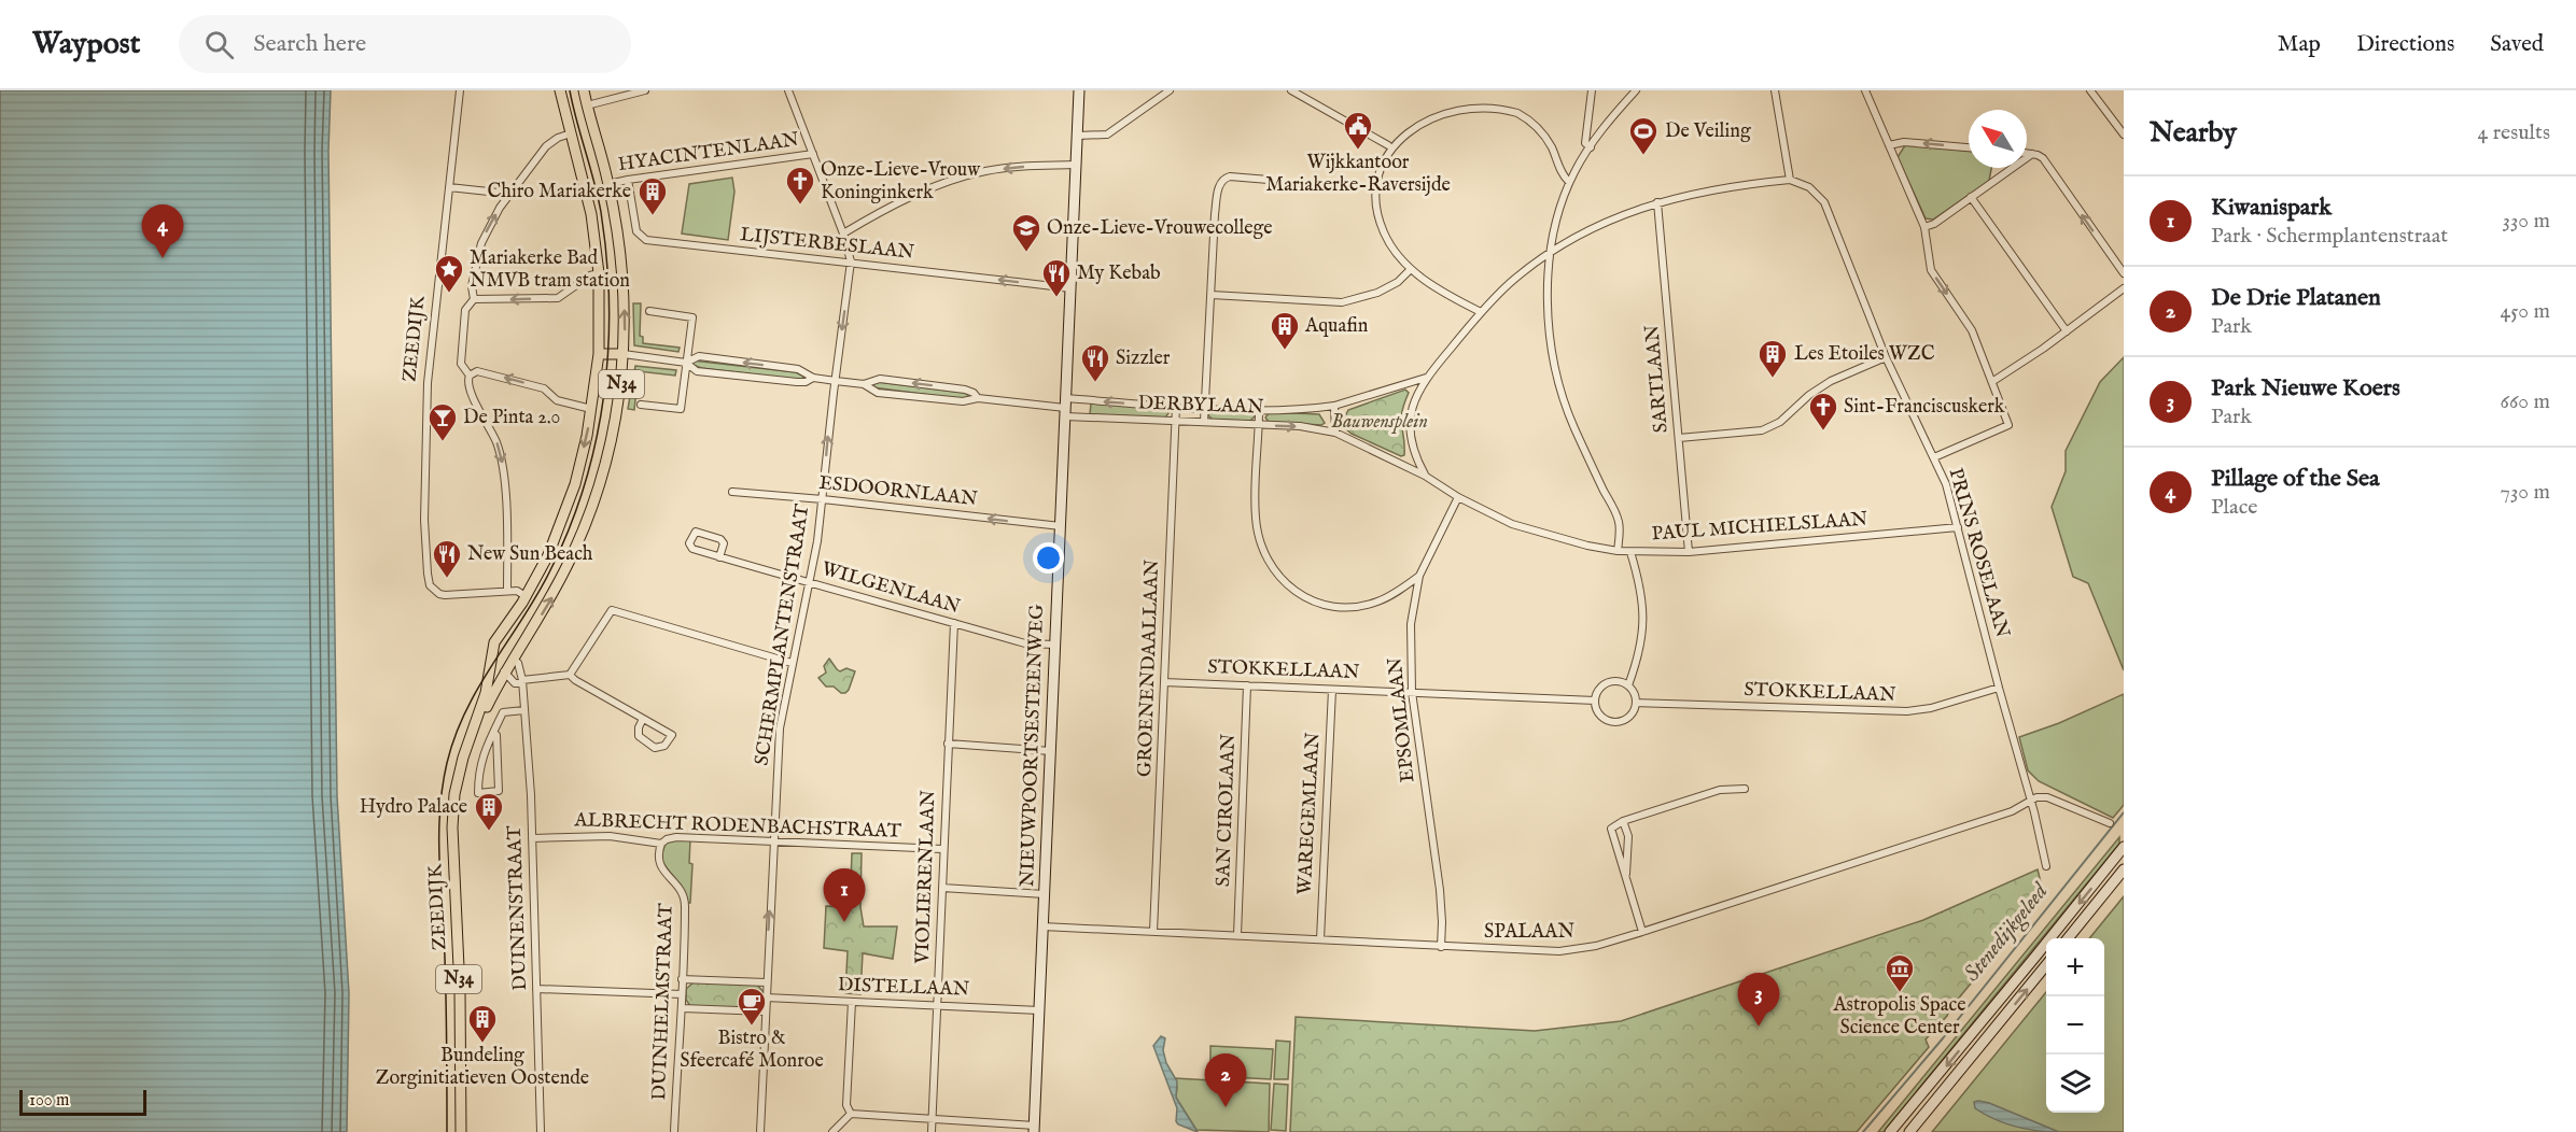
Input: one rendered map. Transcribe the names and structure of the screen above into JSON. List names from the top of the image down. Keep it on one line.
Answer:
{"streets":{"main road":["ZEEDIJK","N34","NIEUWPOORTSESTEENWEG"],"street":["HYACINTENLAAN","LIJSTERBESLAAN","SARTLAAN","DERBYLAAN","ESDOORNLAAN","PAUL MICHIELSLAAN","PRINS ROSELAAN","WILGENLAAN","SCHERMPLANTENSTRAAT","GROENENDAALLAAN","STOKKELLAAN","EPSOMLAAN","SAN CIROLAAN","WAREGEMLAAN","ALBRECHT RODENBACHSTRAAT","VIOLIERENLAAN","DUINENSTRAAT","SPALAAN","DISTELLAAN","DUINHELMSTRAAT"]},"crossings":[["HYACINTENLAAN","LIJSTERBESLAAN"],["HYACINTENLAAN","N34"],["LIJSTERBESLAAN","SCHERMPLANTENSTRAAT"],["LIJSTERBESLAAN","NIEUWPOORTSESTEENWEG"],["ZEEDIJK","N34"],["SARTLAAN","PAUL MICHIELSLAAN"],["N34","DUINENSTRAAT"],["DERBYLAAN","PAUL MICHIELSLAAN"],["DERBYLAAN","GROENENDAALLAAN"],["DERBYLAAN","EPSOMLAAN"],["DERBYLAAN","NIEUWPOORTSESTEENWEG"],["ESDOORNLAAN","SCHERMPLANTENSTRAAT"],["ESDOORNLAAN","NIEUWPOORTSESTEENWEG"],["PAUL MICHIELSLAAN","PRINS ROSELAAN"],["PAUL MICHIELSLAAN","EPSOMLAAN"],["PRINS ROSELAAN","STOKKELLAAN"],["PRINS ROSELAAN","SPALAAN"],["WILGENLAAN","SCHERMPLANTENSTRAAT"],["WILGENLAAN","NIEUWPOORTSESTEENWEG"],["WILGENLAAN","VIOLIERENLAAN"],["SCHERMPLANTENSTRAAT","ALBRECHT RODENBACHSTRAAT"],["SCHERMPLANTENSTRAAT","DISTELLAAN"],["GROENENDAALLAAN","STOKKELLAAN"],["GROENENDAALLAAN","SPALAAN"],["STOKKELLAAN","EPSOMLAAN"],["STOKKELLAAN","SAN CIROLAAN"],["STOKKELLAAN","WAREGEMLAAN"],["EPSOMLAAN","SPALAAN"],["NIEUWPOORTSESTEENWEG","SPALAAN"],["NIEUWPOORTSESTEENWEG","DISTELLAAN"],["SAN CIROLAAN","SPALAAN"],["WAREGEMLAAN","SPALAAN"],["ALBRECHT RODENBACHSTRAAT","VIOLIERENLAAN"],["ALBRECHT RODENBACHSTRAAT","DUINENSTRAAT"],["ALBRECHT RODENBACHSTRAAT","DUINHELMSTRAAT"],["VIOLIERENLAAN","DISTELLAAN"]],"one_way":["LIJSTERBESLAAN","ESDOORNLAAN"],"water":["Stenedijkgeleed"],"parks":["Bauwensplein"],"places":{"public building":["Wijkkantoor Mariakerke-Raversijde"],"sports":["De Veiling"],"church":["Onze-Lieve-Vrouw Koninginkerk","Sint-Franciscuskerk"],"building":["Chiro Mariakerke","Aquafin","Les Etoiles WZC","Hydro Palace","Bundeling Zorginitiatieven Oostende"],"school or university":["Onze-Lieve-Vrouwecollege"],"place":["Mariakerke Bad NMVB tram station"],"restaurant":["My Kebab","Sizzler","New Sun Beach"],"bar":["De Pinta 2.0"],"museum":["Astropolis Space Science Center"],"cafe":["Bistro & Sfeercafé Monroe"]},"scale_bar":"100 m","north":"top left","page":{"header":"Waypost","search":"Search here","nav":["Map","Directions","Saved"],"heading":["Nearby","4 results"],"list":[{"mark":"1","name":"Kiwanispark","note":"Park · Schermplantenstraat","value":"330 m"},{"mark":"2","name":"De Drie Platanen","note":"Park","value":"450 m"},{"mark":"3","name":"Park Nieuwe Koers","note":"Park","value":"660 m"},{"mark":"4","name":"Pillage of the Sea","note":"Place","value":"730 m"}],"pins":["4","1","3","2"],"map_buttons":["+","−"],"scale":"100 m"}}
